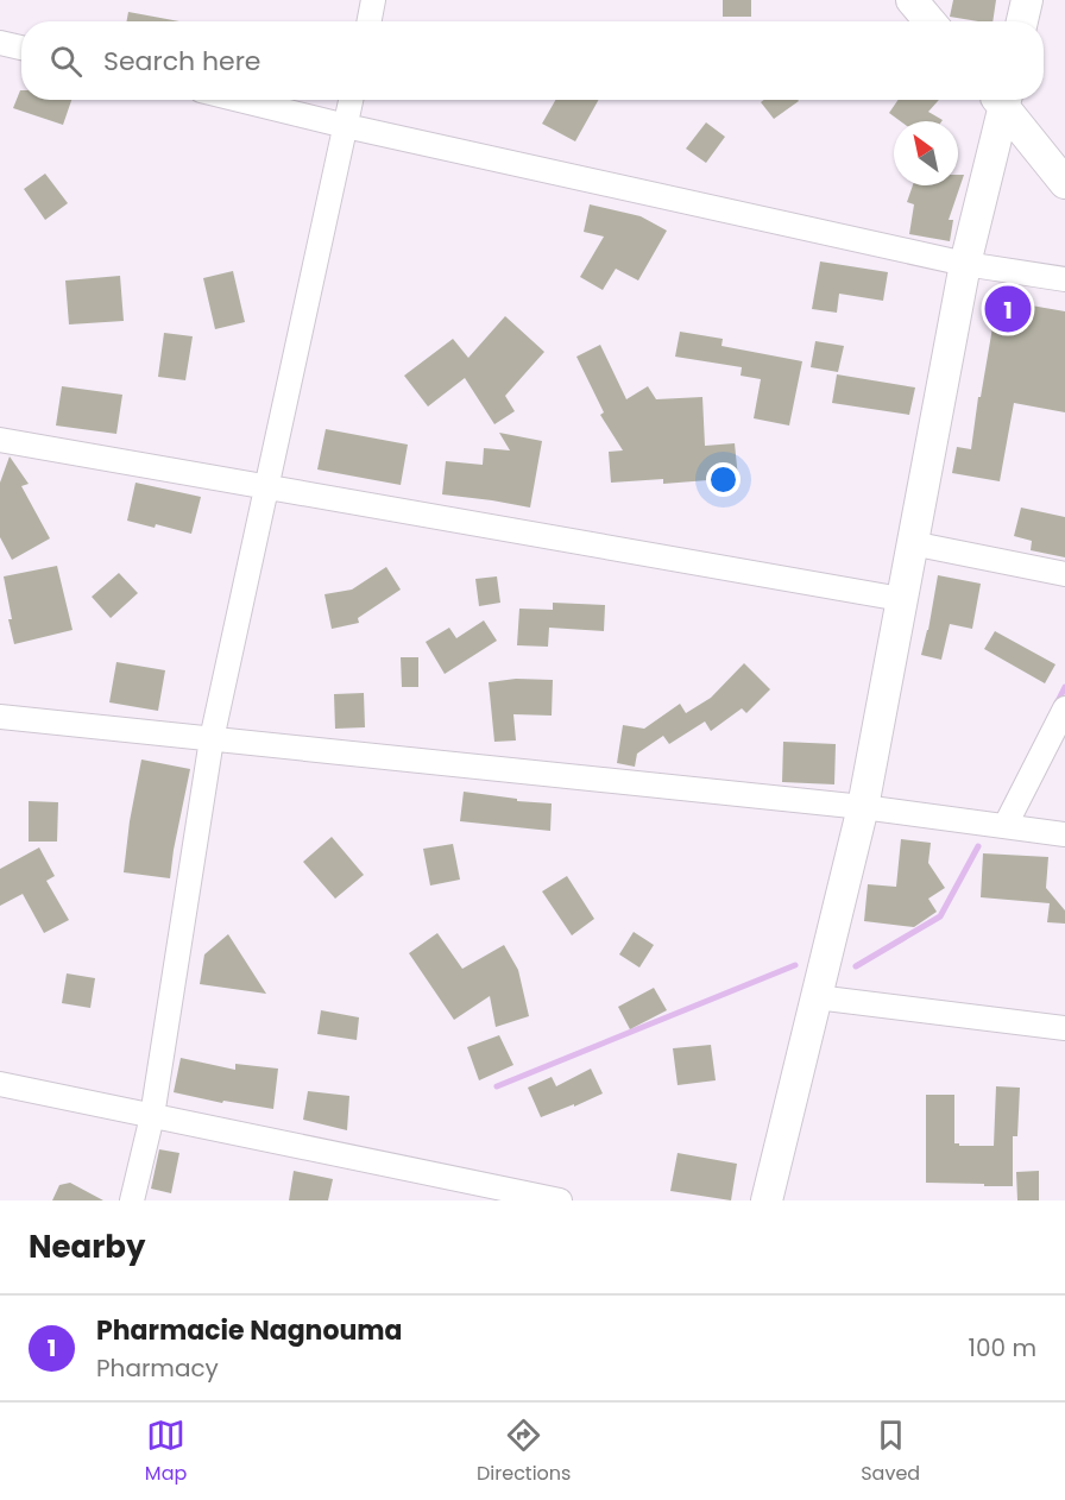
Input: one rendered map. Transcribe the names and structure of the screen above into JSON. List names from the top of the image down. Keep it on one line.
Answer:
{"north":"top left","page":{"search":"Search here","pins":"1","heading":"Nearby","list":[{"mark":"1","name":"Pharmacie Nagnouma","note":"Pharmacy","value":"100 m"}],"nav":["Map","Directions","Saved"]}}
